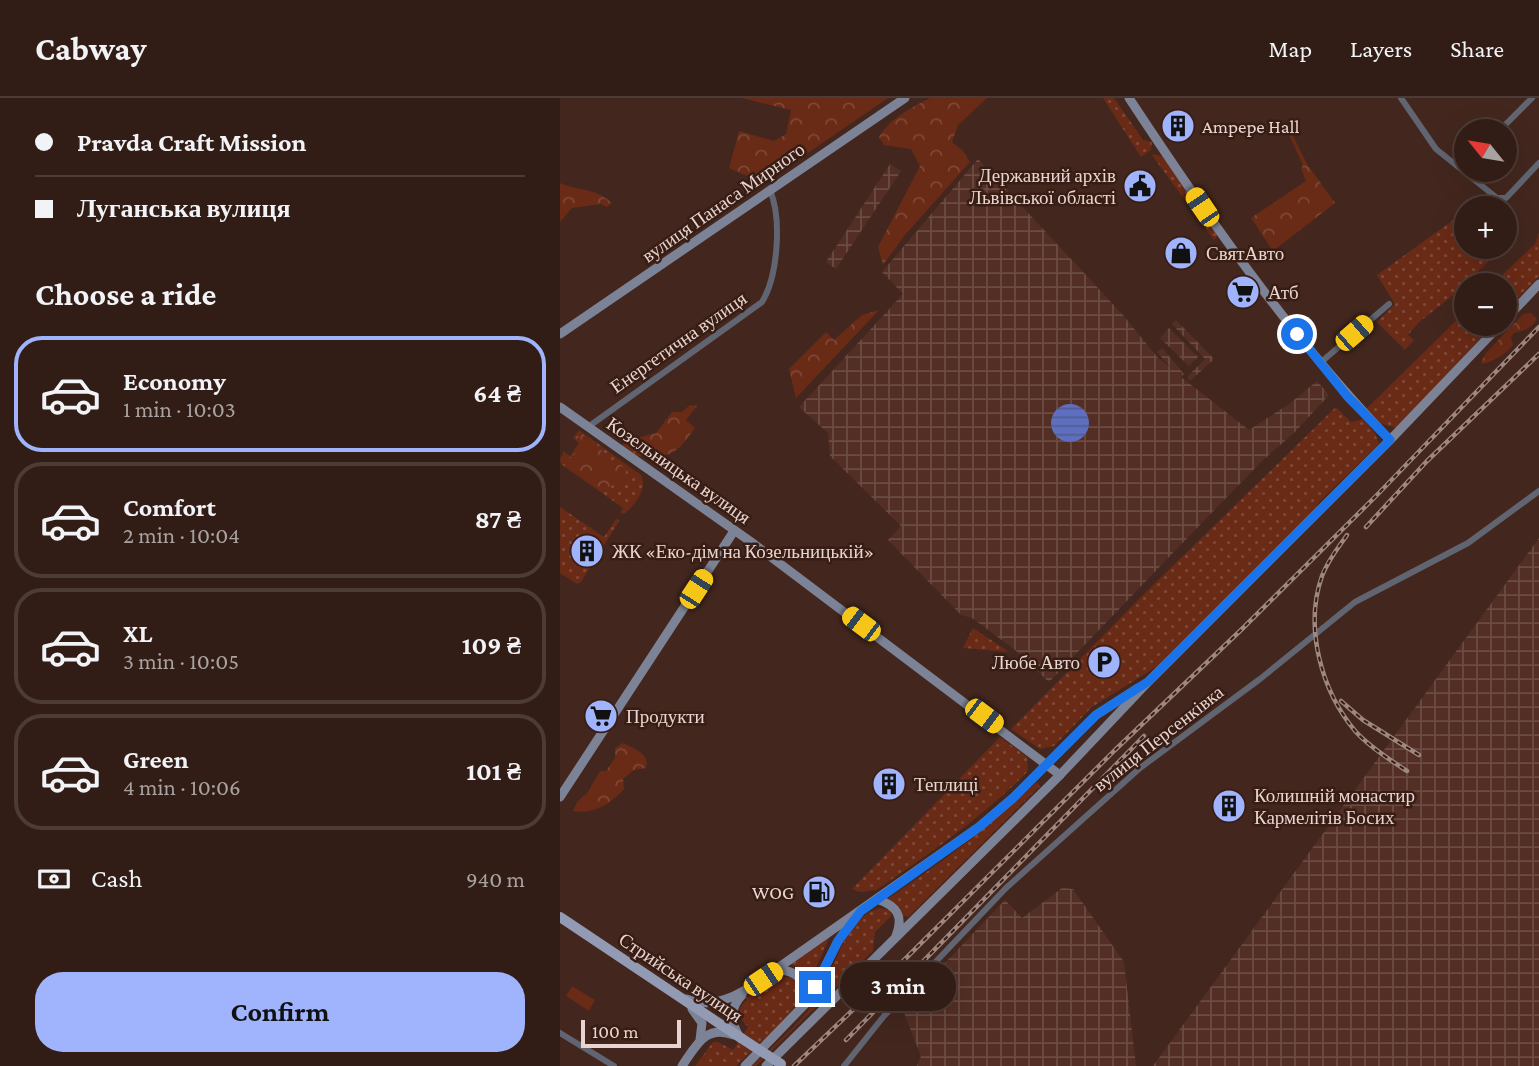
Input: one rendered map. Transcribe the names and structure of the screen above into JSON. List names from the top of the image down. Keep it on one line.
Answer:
{"streets":{"main road":["вулиця Панаса Мирного","Козельницька вулиця","Стрийська вулиця"],"street":["Енергетична вулиця","вулиця Персенківка"]},"crossings":[["вулиця Панаса Мирного","Енергетична вулиця"],["Енергетична вулиця","Козельницька вулиця"]],"places":{"building":["Ampepe Hall","ЖК «Еко-дім на Козельницькій»","Теплиці","Колишній монастир Кармелітів Босих"],"public building":["Державний архів Львівської області"],"shop":["СвятАвто"],"supermarket":["Атб","Продукти"],"parking":["Любе Авто"],"fuel station":["WOG"]},"scale_bar":"100 m","north":"top left","page":{"header":"Cabway","nav":["Map","Layers","Share"],"banner":["Pravda Craft Mission","Луганська вулиця"],"map_buttons":["+","−"],"heading":"Choose a ride","list":[{"name":"Economy","note":"1 min · 10:03","value":"64 ₴"},{"name":"Comfort","note":"2 min · 10:04","value":"87 ₴"},{"name":"XL","note":"3 min · 10:05","value":"109 ₴"},{"name":"Green","note":"4 min · 10:06","value":"101 ₴"}],"pay":["Cash","940 m"],"buttons":"Confirm","bubble":"3 min","scale":"100 m"}}
